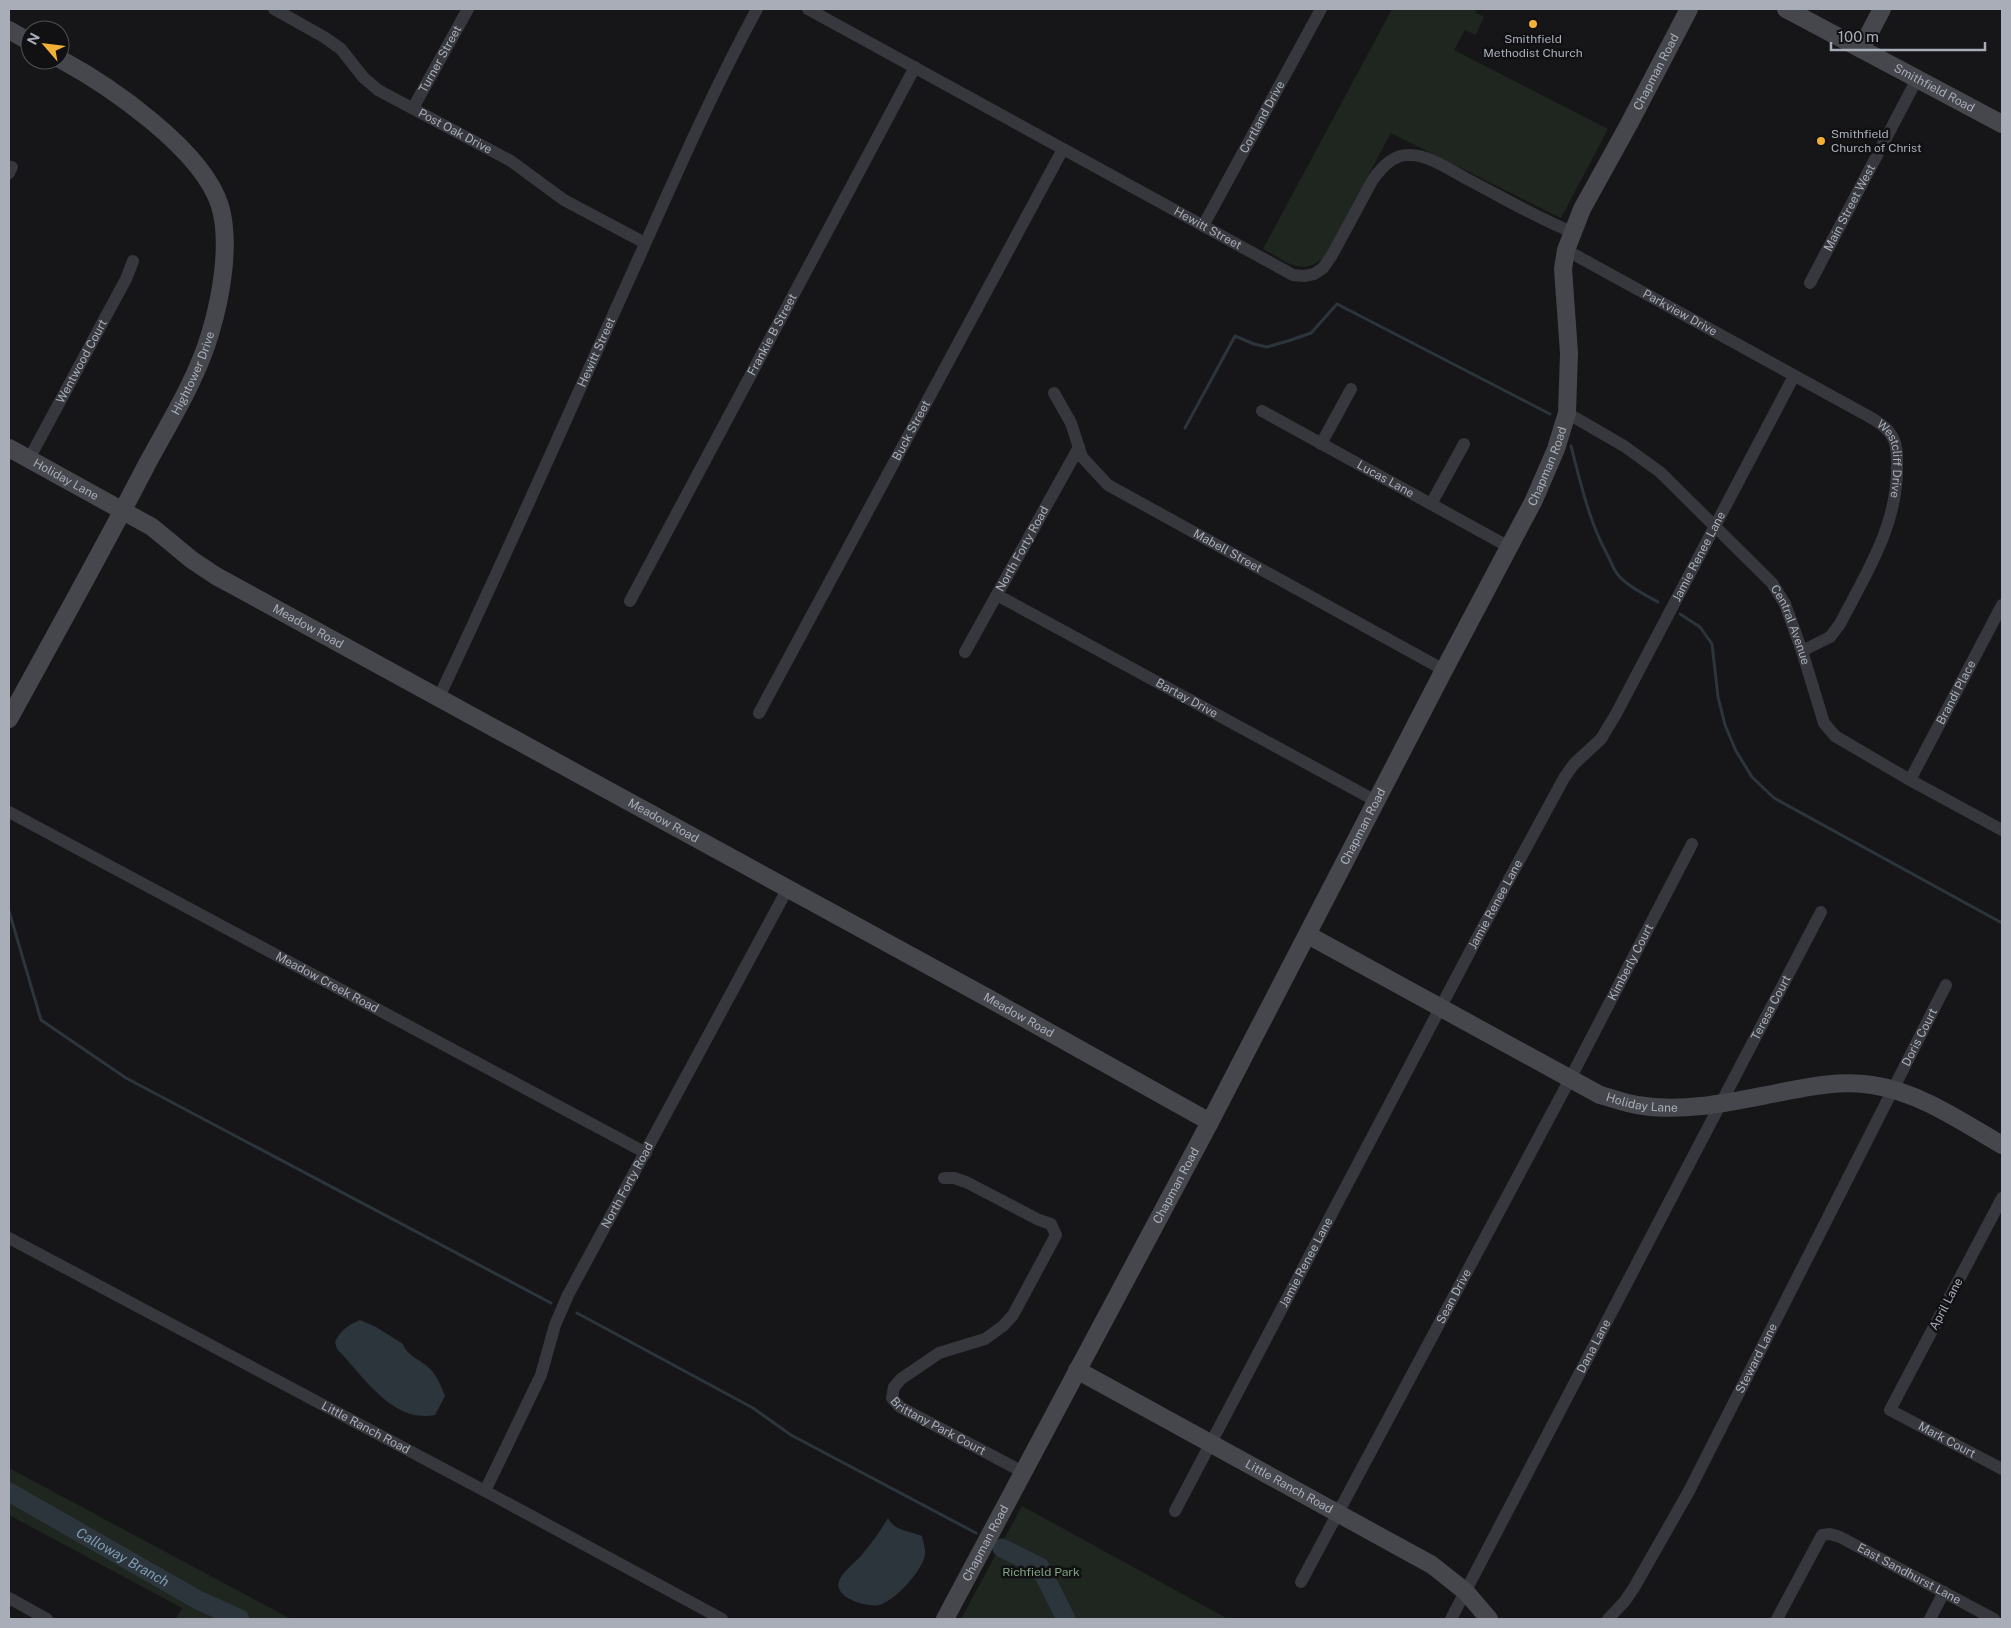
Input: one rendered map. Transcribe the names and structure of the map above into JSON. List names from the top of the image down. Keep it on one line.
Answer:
{"streets":{"street":["Turner Street","Chapman Road","Smithfield Road","Cortland Drive","Post Oak Drive","Main Street West","Hewitt Street","Parkview Drive","Frankie B Street","Wentwood Court","Hightower Drive","Buck Street","Westcliff Drive","Holiday Lane","Lucas Lane","North Forty Road","Mabell Street","Jamie Renee Lane","Central Avenue","Meadow Road","Brandi Place","Bartay Drive","Kimberly Court","Meadow Creek Road","Teresa Court","Doris Court","Sean Drive","April Lane","Dana Lane","Steward Lane","Brittany Park Court","Little Ranch Road","Mark Court","East Sandhurst Lane"]},"crossings":[["Turner Street","Post Oak Drive"],["Chapman Road","Hewitt Street"],["Chapman Road","Parkview Drive"],["Chapman Road","Holiday Lane"],["Chapman Road","Lucas Lane"],["Chapman Road","Mabell Street"],["Chapman Road","Central Avenue"],["Chapman Road","Meadow Road"],["Chapman Road","Bartay Drive"],["Chapman Road","Brittany Park Court"],["Chapman Road","Little Ranch Road"],["Smithfield Road","Main Street West"],["Cortland Drive","Hewitt Street"],["Post Oak Drive","Hewitt Street"],["Hewitt Street","Frankie B Street"],["Hewitt Street","Buck Street"],["Hewitt Street","Meadow Road"],["Parkview Drive","Westcliff Drive"],["Parkview Drive","Jamie Renee Lane"],["Wentwood Court","Holiday Lane"],["Hightower Drive","Holiday Lane"],["Hightower Drive","Meadow Road"],["Westcliff Drive","Jamie Renee Lane"],["Westcliff Drive","Central Avenue"],["Holiday Lane","Jamie Renee Lane"],["Holiday Lane","Meadow Road"],["Holiday Lane","Kimberly Court"],["Holiday Lane","Teresa Court"],["Holiday Lane","Doris Court"],["Holiday Lane","Sean Drive"],["Holiday Lane","Dana Lane"],["Holiday Lane","Steward Lane"],["North Forty Road","Mabell Street"],["North Forty Road","Meadow Road"],["North Forty Road","Bartay Drive"],["North Forty Road","Meadow Creek Road"],["North Forty Road","Little Ranch Road"],["Jamie Renee Lane","Central Avenue"],["Jamie Renee Lane","Little Ranch Road"],["Central Avenue","Brandi Place"],["Kimberly Court","Sean Drive"],["Teresa Court","Dana Lane"],["Doris Court","Steward Lane"],["Sean Drive","Little Ranch Road"],["April Lane","Mark Court"],["Dana Lane","Little Ranch Road"]],"water":["Calloway Branch"],"parks":["Richfield Park"],"places":["Smithfield Methodist Church","Smithfield Church of Christ"],"scale_bar":"100 m","north":"top left"}
